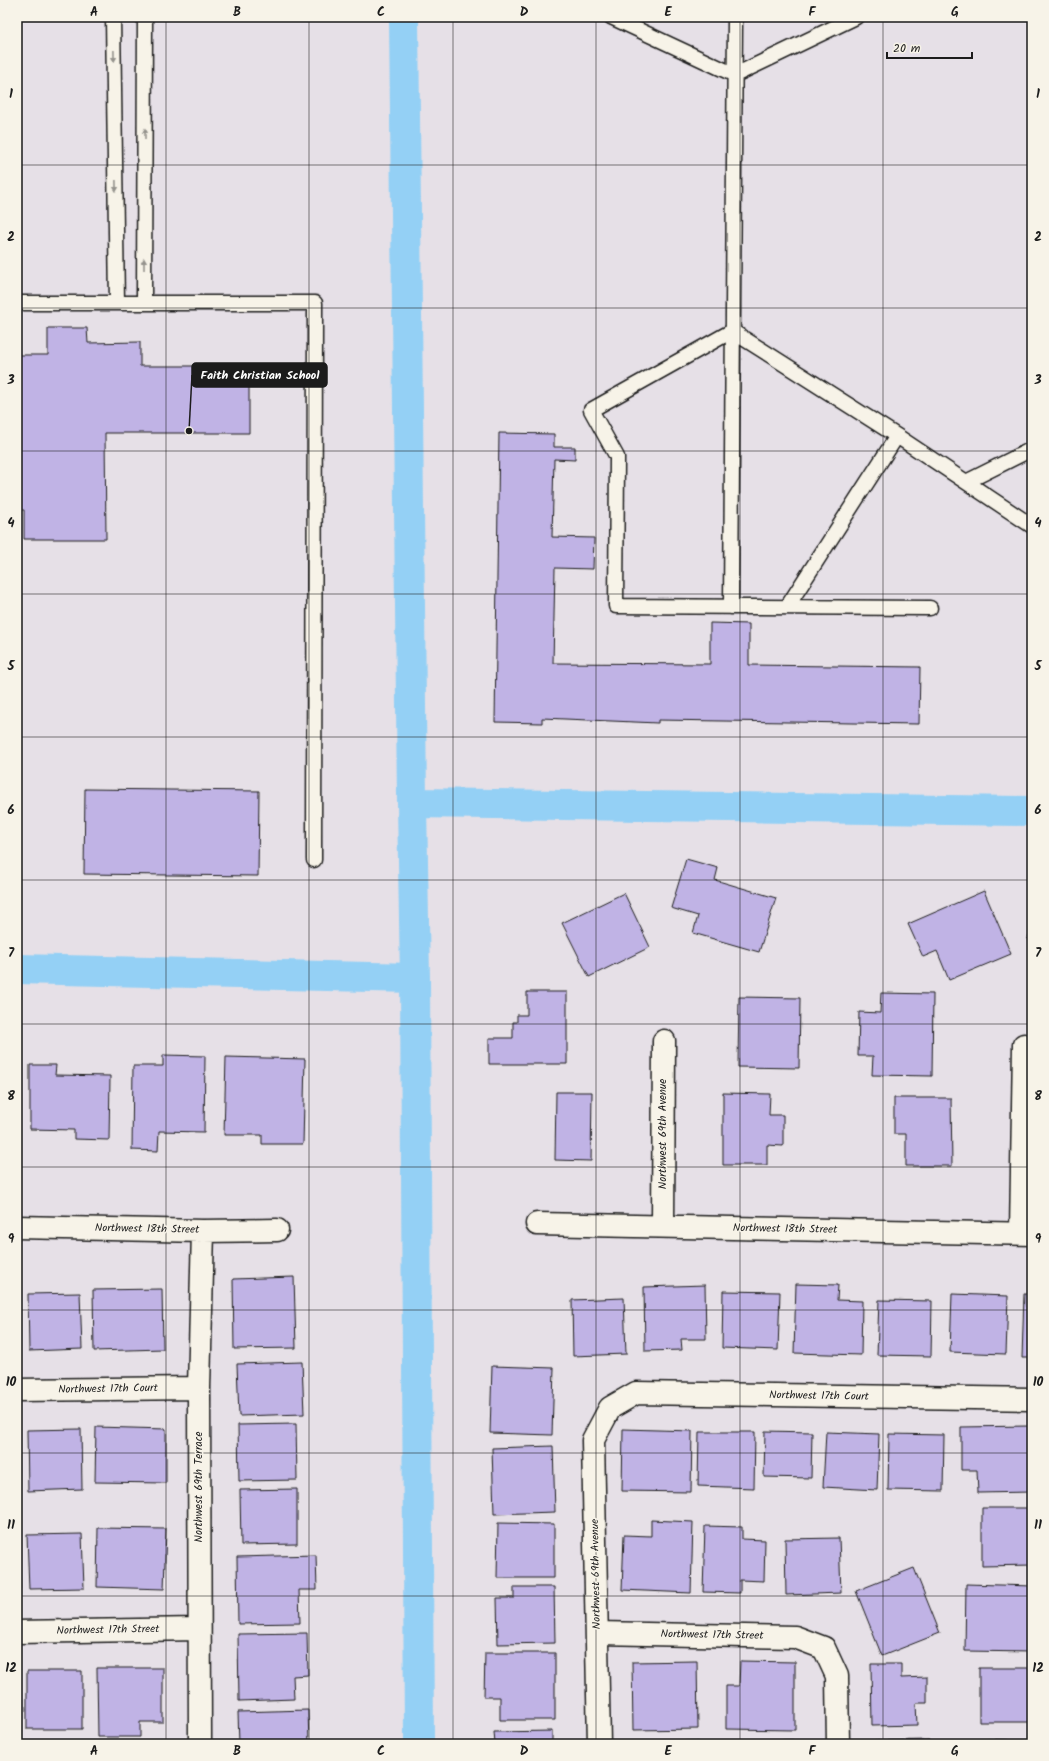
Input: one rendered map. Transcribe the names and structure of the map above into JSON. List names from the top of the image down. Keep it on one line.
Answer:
{"streets":{"street":["Northwest 69th Avenue","Northwest 18th Street","Northwest 17th Court","Northwest 69th Terrace","Northwest 17th Street"]},"crossings":[["Northwest 69th Avenue","Northwest 18th Street"],["Northwest 69th Avenue","Northwest 17th Court"],["Northwest 69th Avenue","Northwest 17th Street"],["Northwest 18th Street","Northwest 69th Terrace"],["Northwest 17th Court","Northwest 69th Terrace"],["Northwest 69th Terrace","Northwest 17th Street"]],"places":["Faith Christian School"],"scale_bar":"20 m","grid":{"columns":["A","B","C","D","E","F","G"],"rows":["1","2","3","4","5","6","7","8","9","10","11","12"]}}
